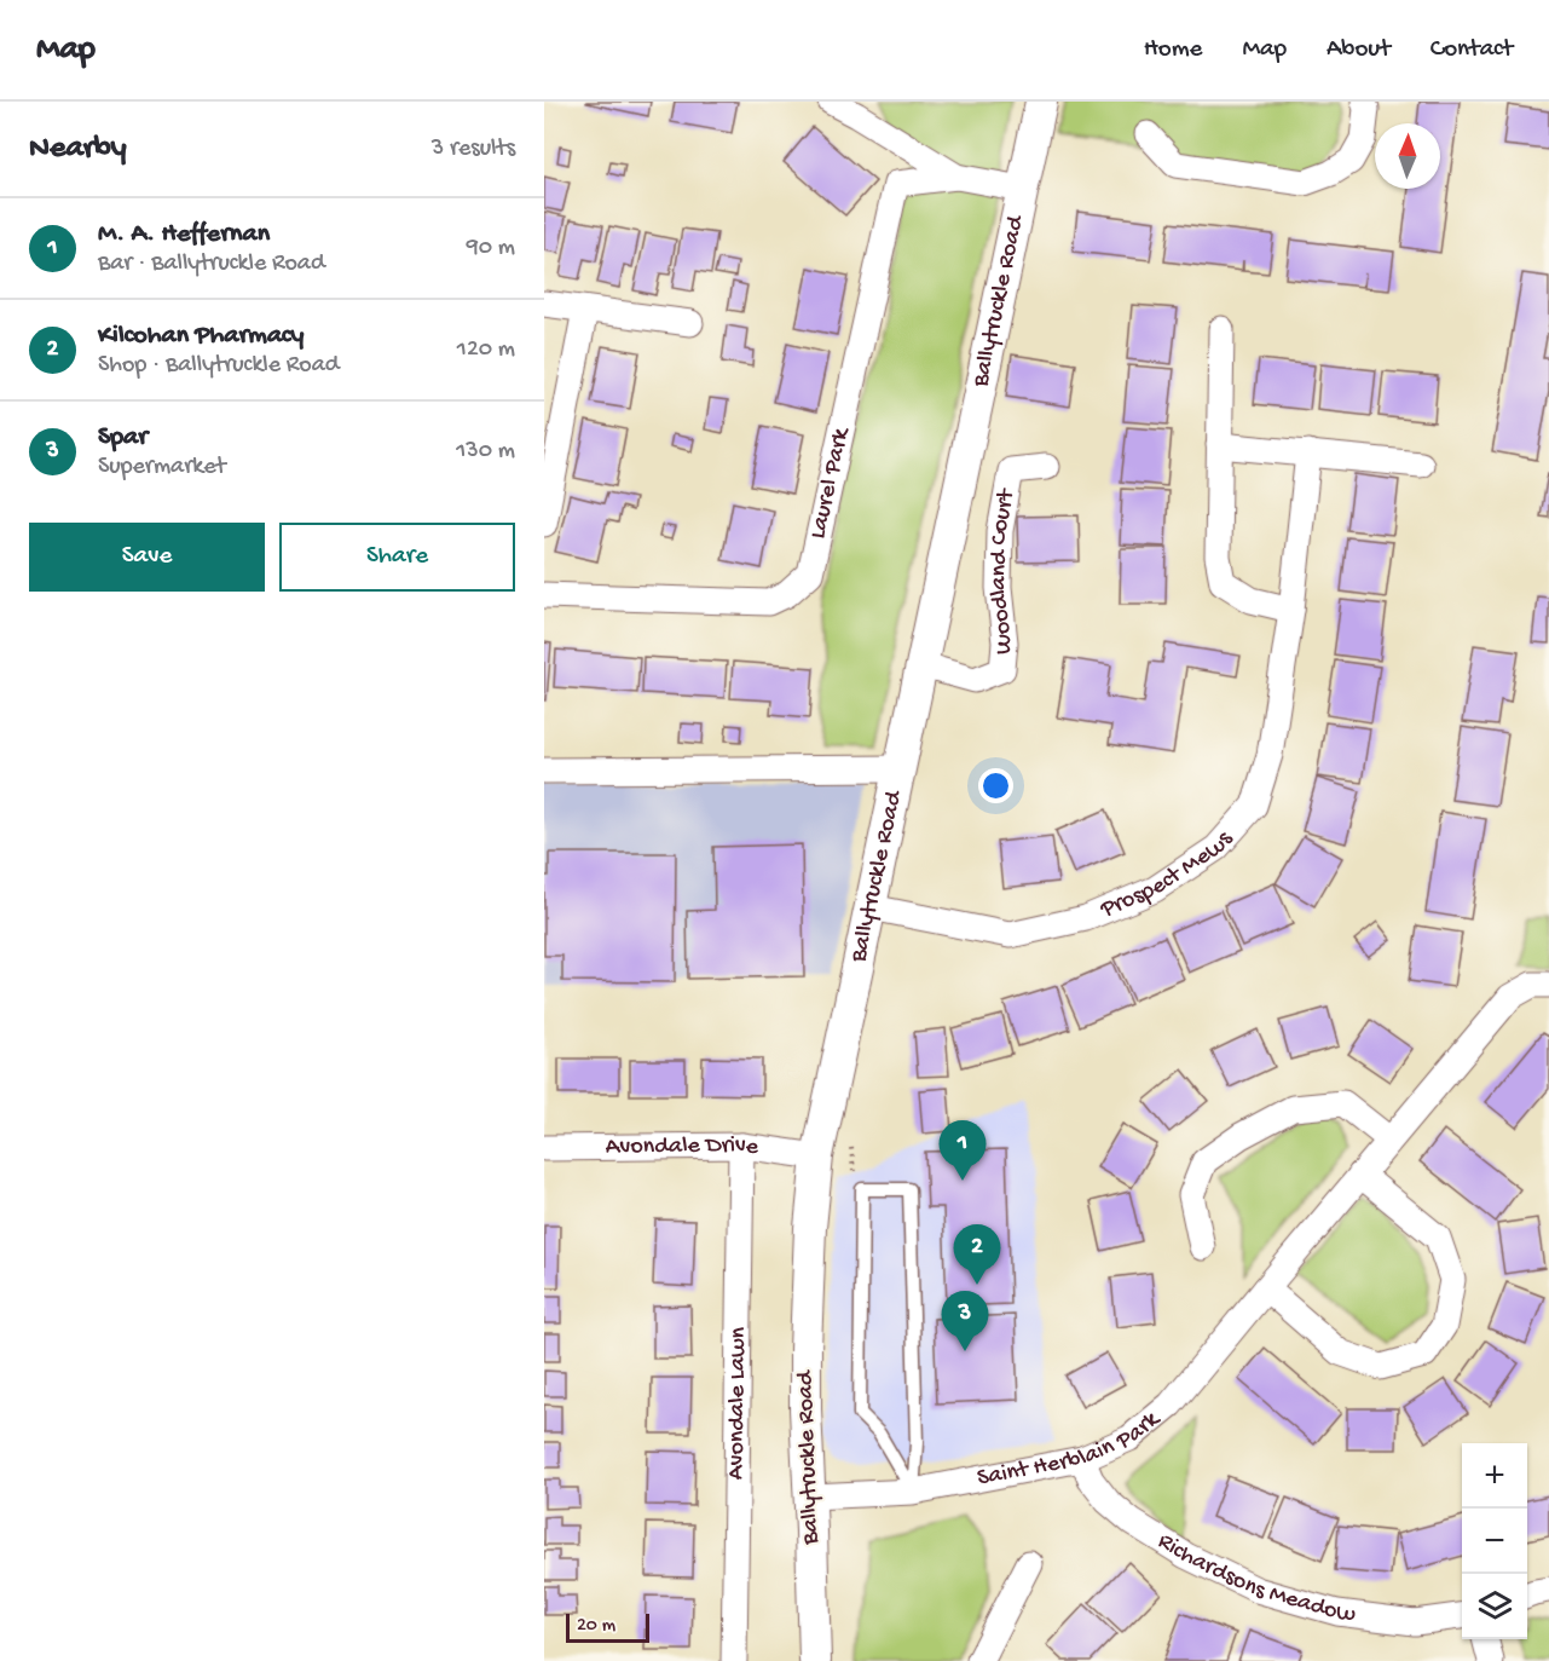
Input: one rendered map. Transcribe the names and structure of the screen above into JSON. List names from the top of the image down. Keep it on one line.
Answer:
{"streets":{"street":["Ballytruckle Road","Laurel Park","Woodland Court","Prospect Mews","Avondale Drive","Avondale Lawn","Saint Herblain Park","Richardsons Meadow"]},"crossings":[["Ballytruckle Road","Laurel Park"],["Ballytruckle Road","Woodland Court"],["Ballytruckle Road","Prospect Mews"],["Ballytruckle Road","Avondale Drive"],["Ballytruckle Road","Saint Herblain Park"],["Avondale Drive","Avondale Lawn"],["Saint Herblain Park","Richardsons Meadow"]],"scale_bar":"20 m","north":"top","page":{"header":"Map","nav":["Home","Map","About","Contact"],"heading":["Nearby","3 results"],"list":[{"mark":"1","name":"M. A. Heffernan","note":"Bar · Ballytruckle Road","value":"90 m"},{"mark":"2","name":"Kilcohan Pharmacy","note":"Shop · Ballytruckle Road","value":"120 m"},{"mark":"3","name":"Spar","note":"Supermarket","value":"130 m"}],"buttons":["Save","Share"],"pins":["1","2","3"],"map_buttons":["+","−"],"scale":"20 m"}}
